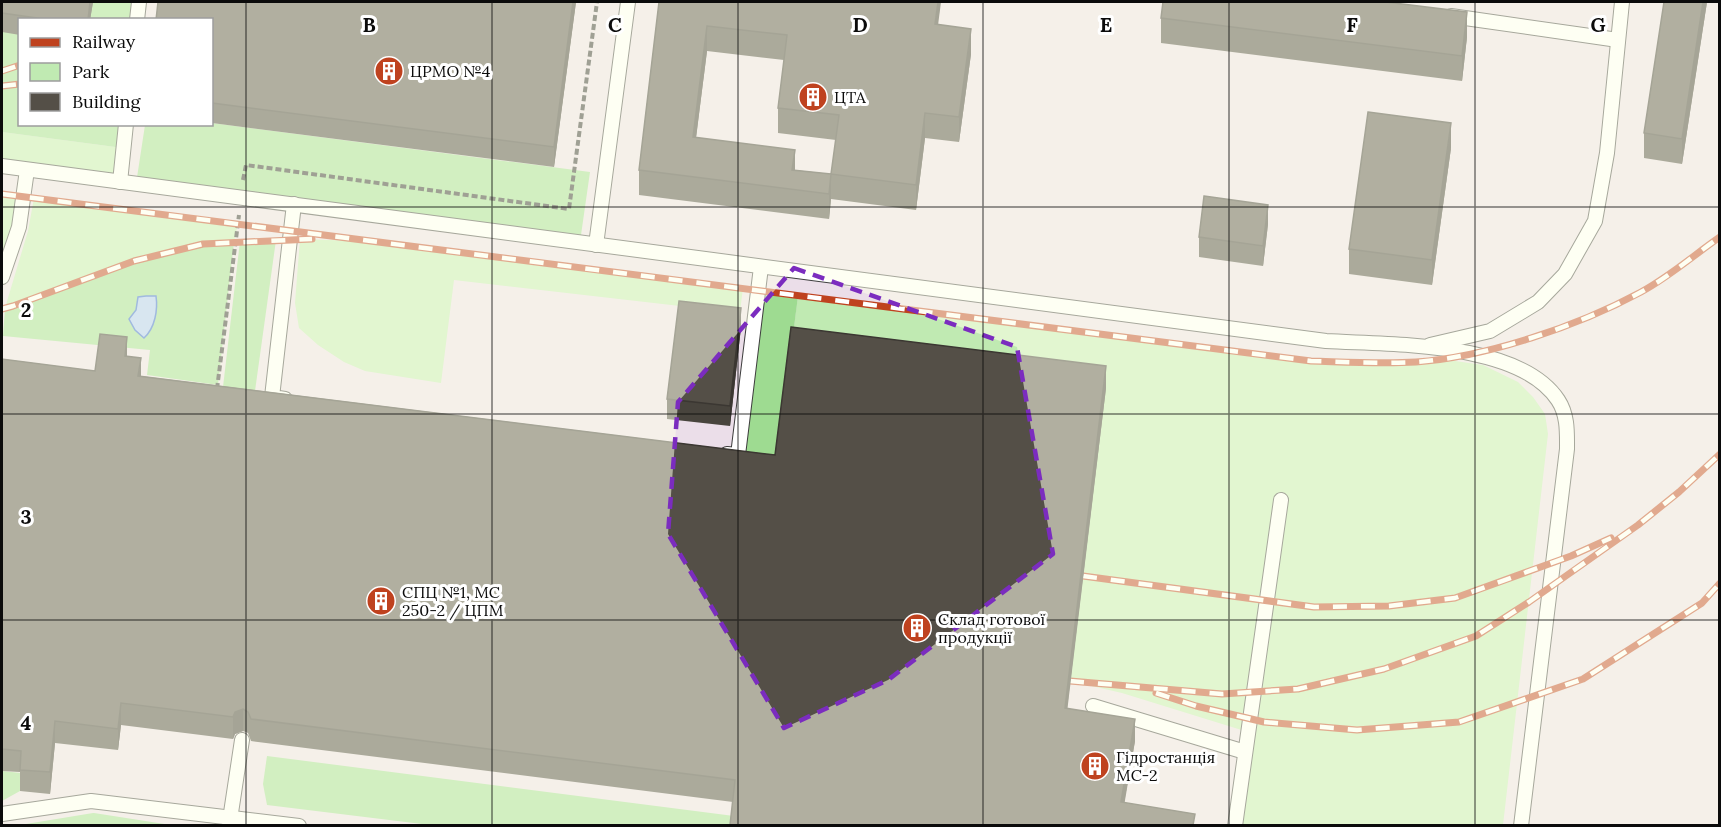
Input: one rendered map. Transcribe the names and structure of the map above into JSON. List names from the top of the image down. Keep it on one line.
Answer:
{"places":{"building":["ЦРМО №4","ЦТА","СПЦ №1, МС 250-2 / ЦПМ","Склад готової продукції","Гідростанція МС-2"]},"legend":["Railway","Park","Building"],"grid":{"columns":["B","C","D","E","F","G"],"rows":["2","3","4"]}}
